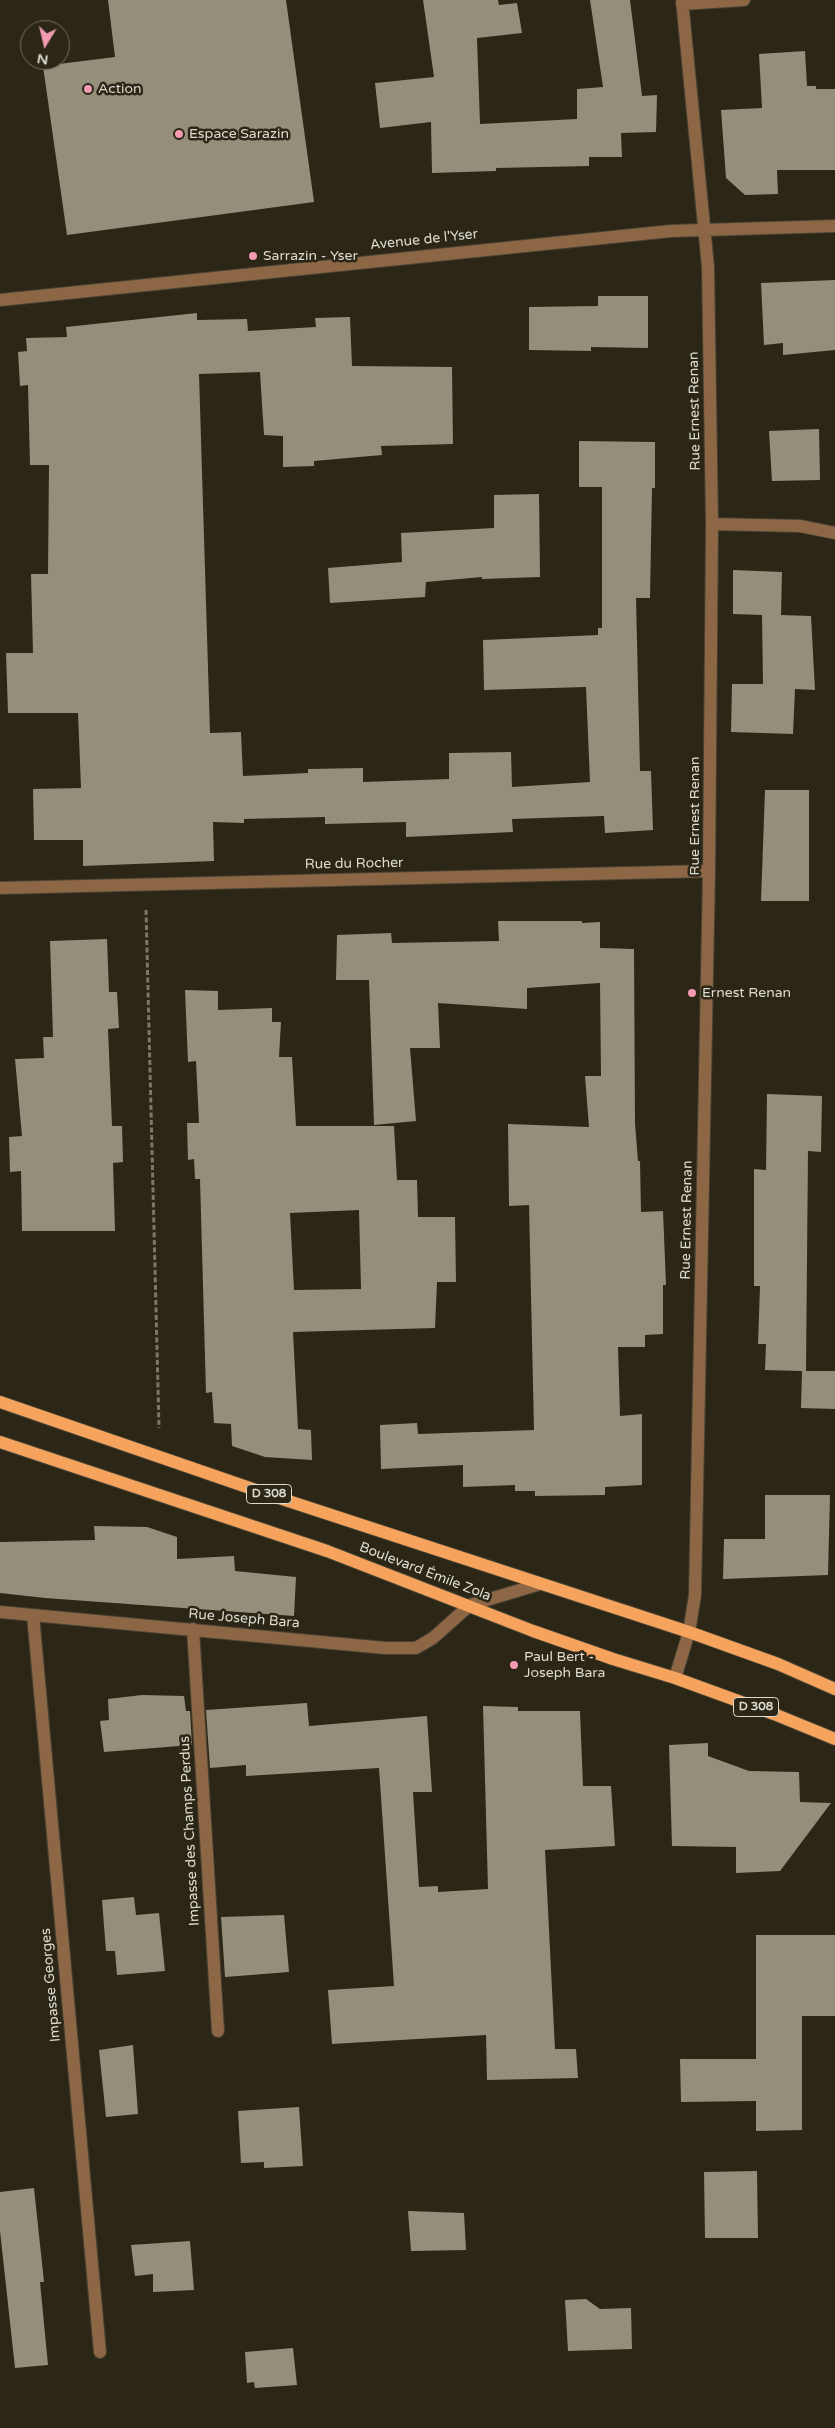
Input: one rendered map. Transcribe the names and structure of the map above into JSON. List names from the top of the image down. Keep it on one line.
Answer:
{"streets":{"main road":["D 308","Boulevard Émile Zola"],"street":["Avenue de l'Yser","Rue Ernest Renan","Rue du Rocher","Rue Joseph Bara","Impasse des Champs Perdus","Impasse Georges"]},"crossings":[["Avenue de l'Yser","Rue Ernest Renan"],["Rue Ernest Renan","Rue du Rocher"],["Rue Ernest Renan","Boulevard Émile Zola"],["Boulevard Émile Zola","Rue Joseph Bara"],["Rue Joseph Bara","Impasse des Champs Perdus"],["Rue Joseph Bara","Impasse Georges"]],"places":["Action","Espace Sarazin","Sarrazin - Yser","Ernest Renan","Paul Bert - Joseph Bara"],"north":"bottom"}
